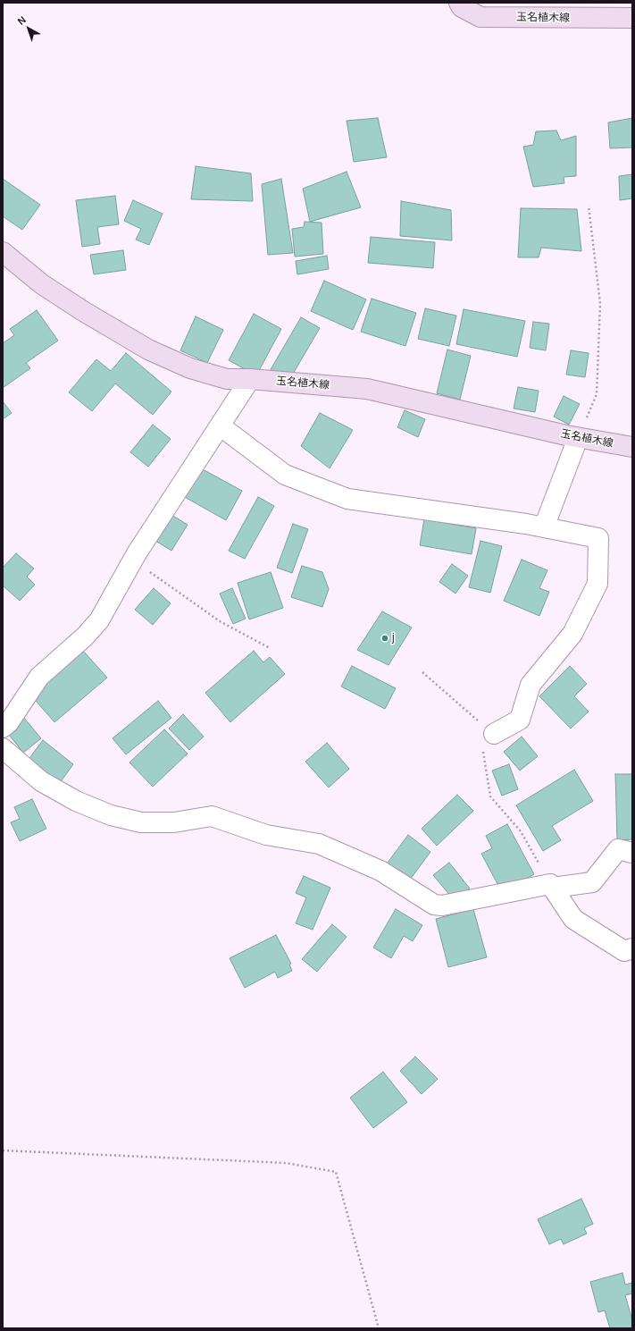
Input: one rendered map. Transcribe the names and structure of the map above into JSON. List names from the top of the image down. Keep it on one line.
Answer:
{"streets":{"main road":["玉名植木線"]},"places":["j"],"north":"top left"}
